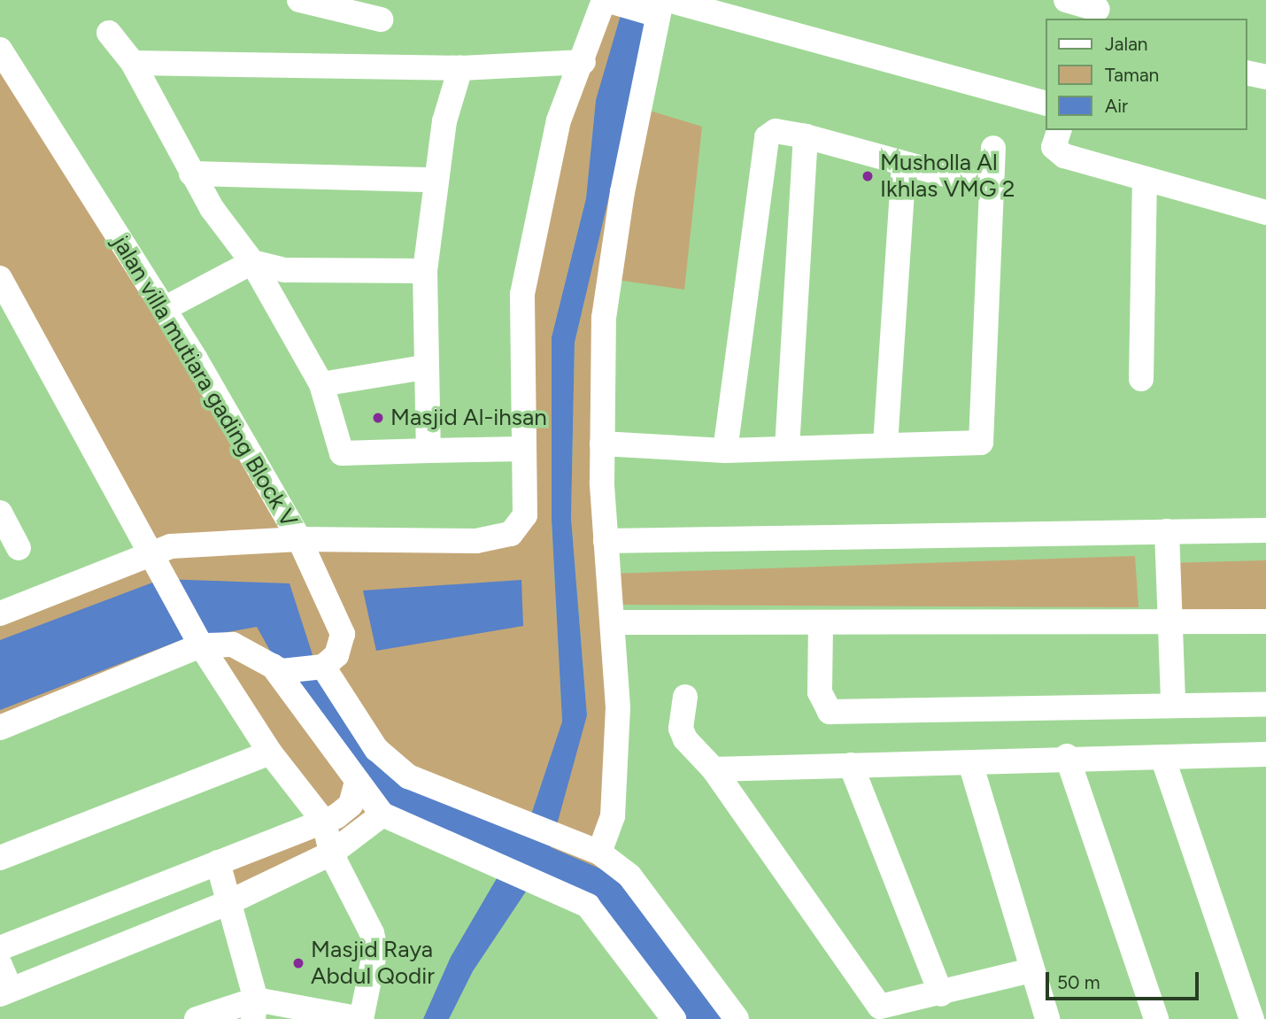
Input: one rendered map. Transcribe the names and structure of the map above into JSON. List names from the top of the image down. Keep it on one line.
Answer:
{"streets":{"street":["jalan villa mutiara gading Block V"]},"places":["Musholla Al Ikhlas VMG 2","Masjid Al-ihsan","Masjid Raya Abdul Qodir"],"legend":["Jalan","Taman","Air"],"scale_bar":"50 m"}
